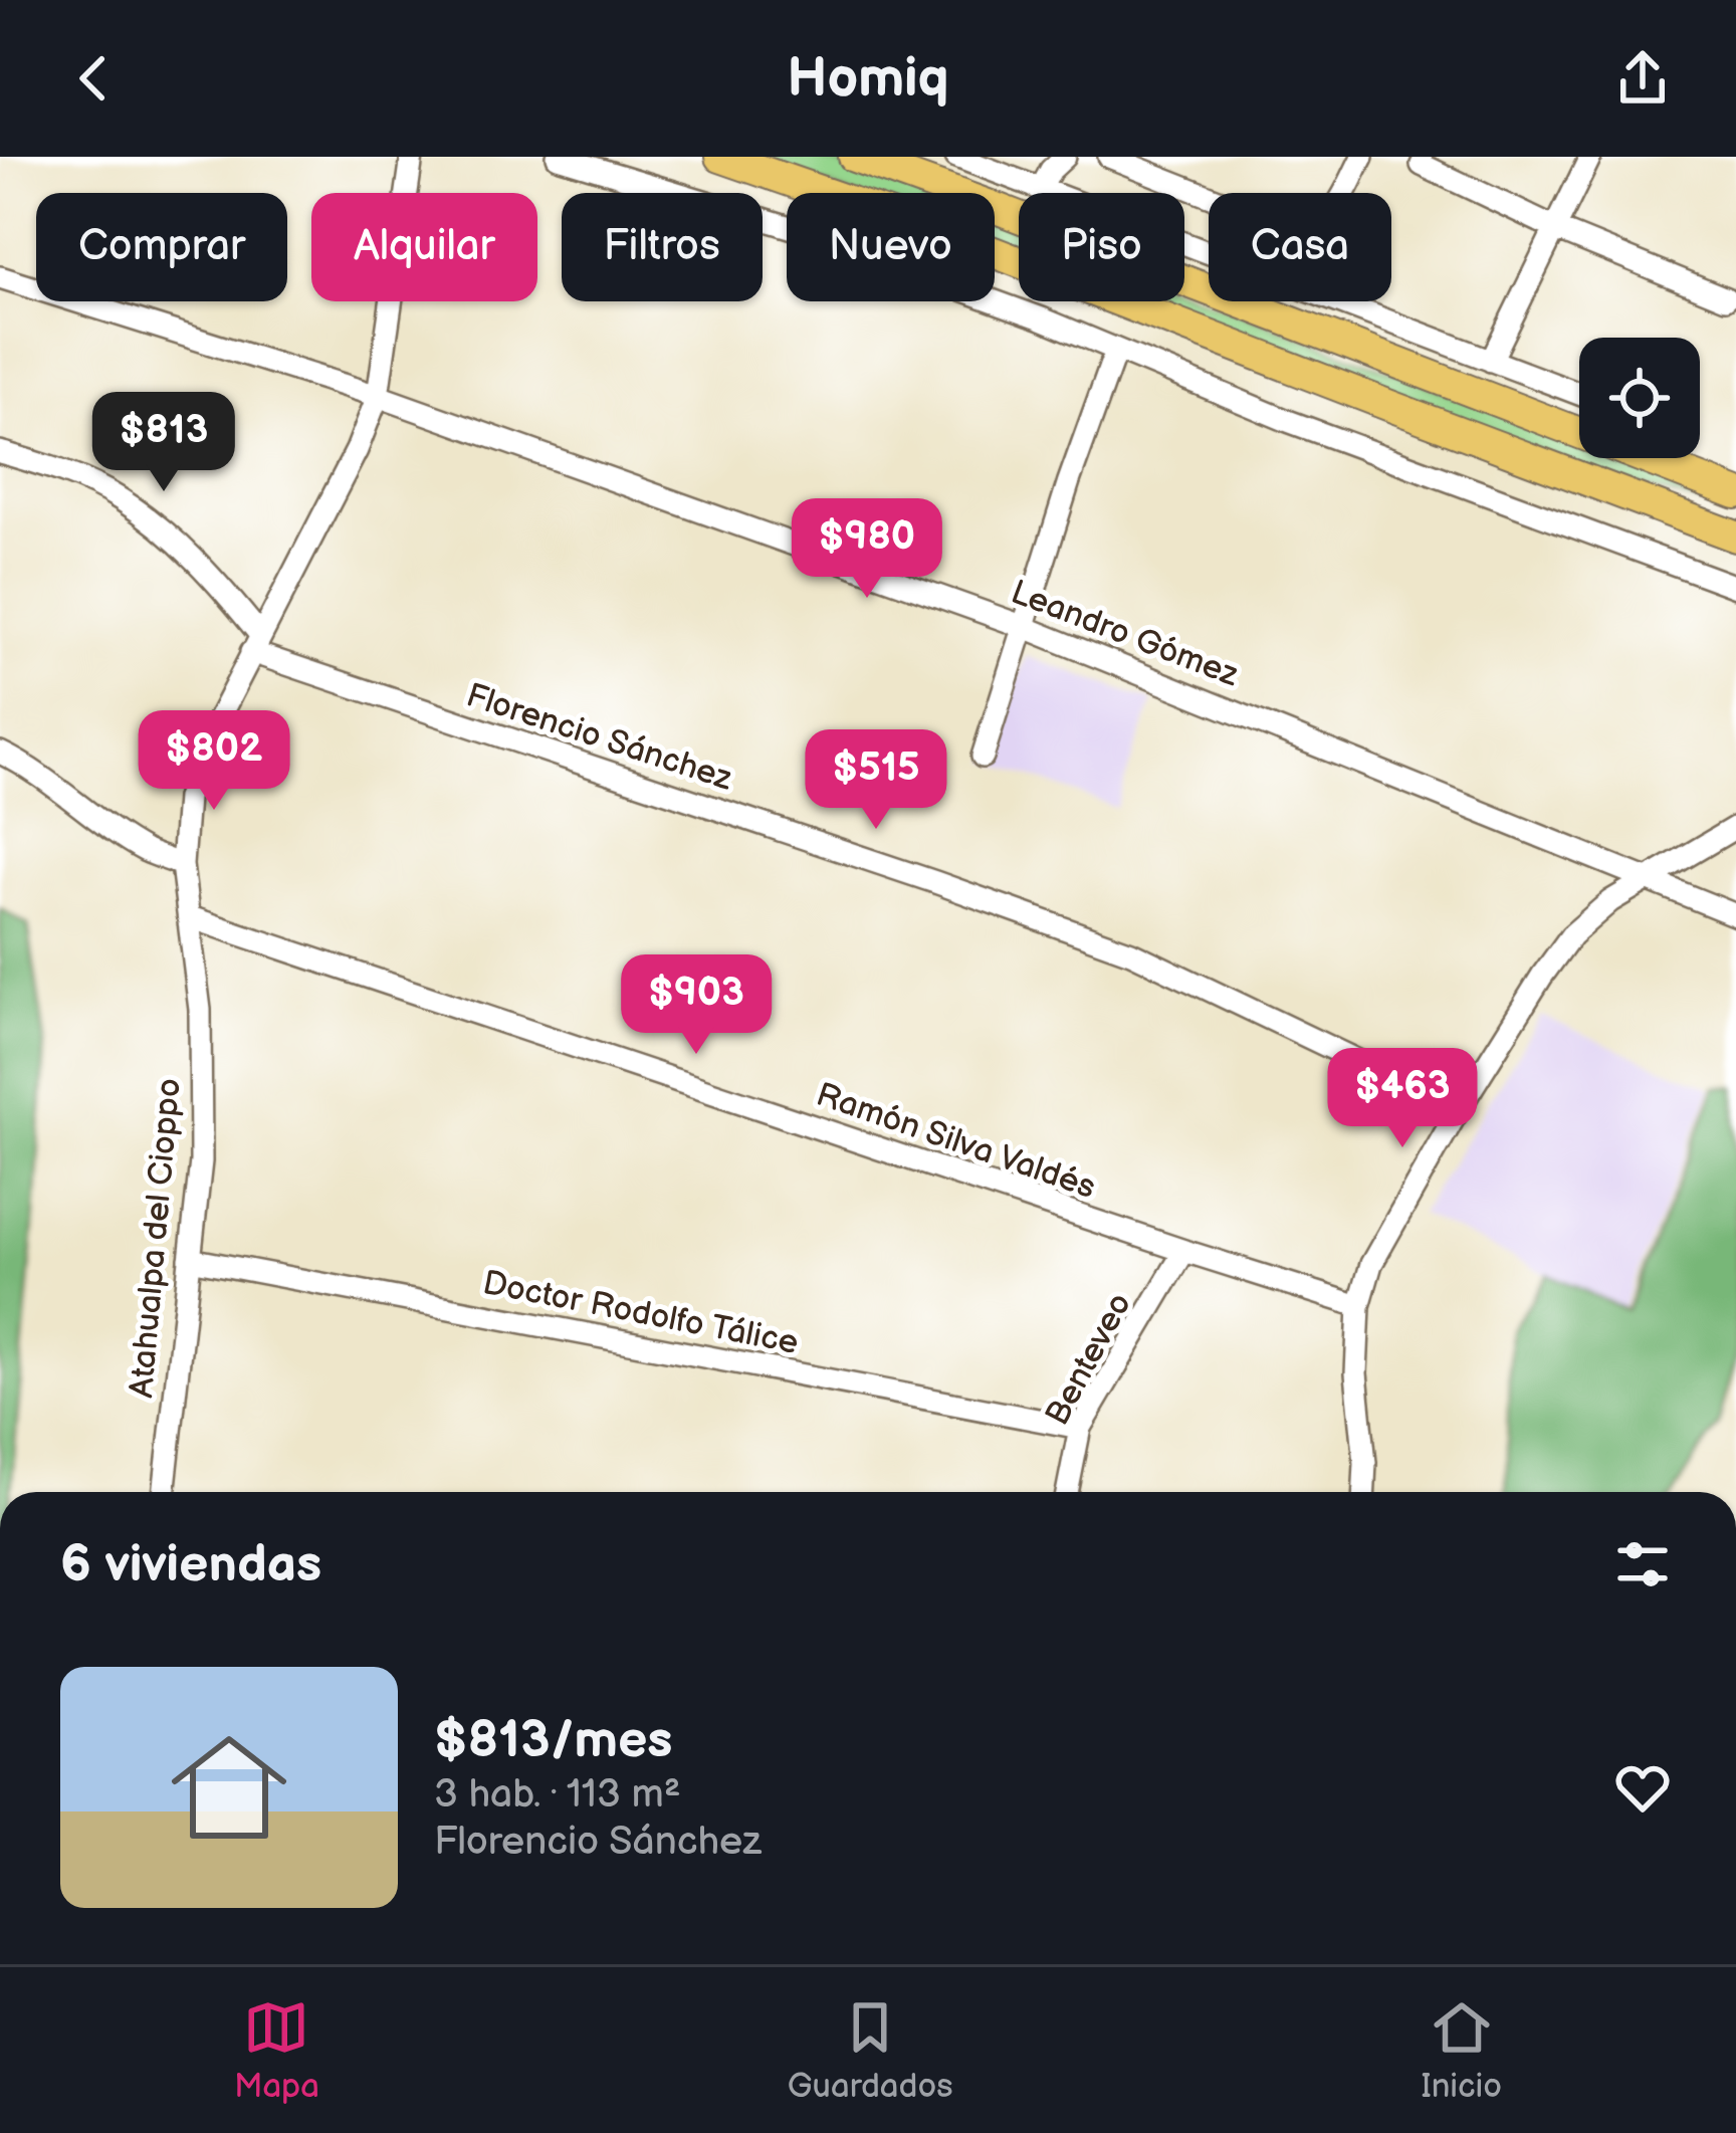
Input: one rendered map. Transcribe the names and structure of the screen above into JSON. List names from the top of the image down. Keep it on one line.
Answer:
{"streets":{"street":["Leandro Gómez","Florencio Sánchez","Ramón Silva Valdés","Atahualpa del Cioppo","Doctor Rodolfo Tálice","Benteveo"]},"crossings":[["Leandro Gómez","Atahualpa del Cioppo"],["Florencio Sánchez","Atahualpa del Cioppo"],["Ramón Silva Valdés","Atahualpa del Cioppo"],["Ramón Silva Valdés","Benteveo"],["Atahualpa del Cioppo","Doctor Rodolfo Tálice"],["Doctor Rodolfo Tálice","Benteveo"]],"page":{"header":"Homiq","chip":["Comprar","Alquilar","Filtros","Nuevo","Piso","Casa"],"price":["$813","$980","$802","$515","$903","$463"],"heading":"6 viviendas","list":[{"name":"$813/mes","note":"3 hab. · 113 m² · Florencio Sánchez"}],"tabs":["Mapa","Guardados","Inicio"]}}
